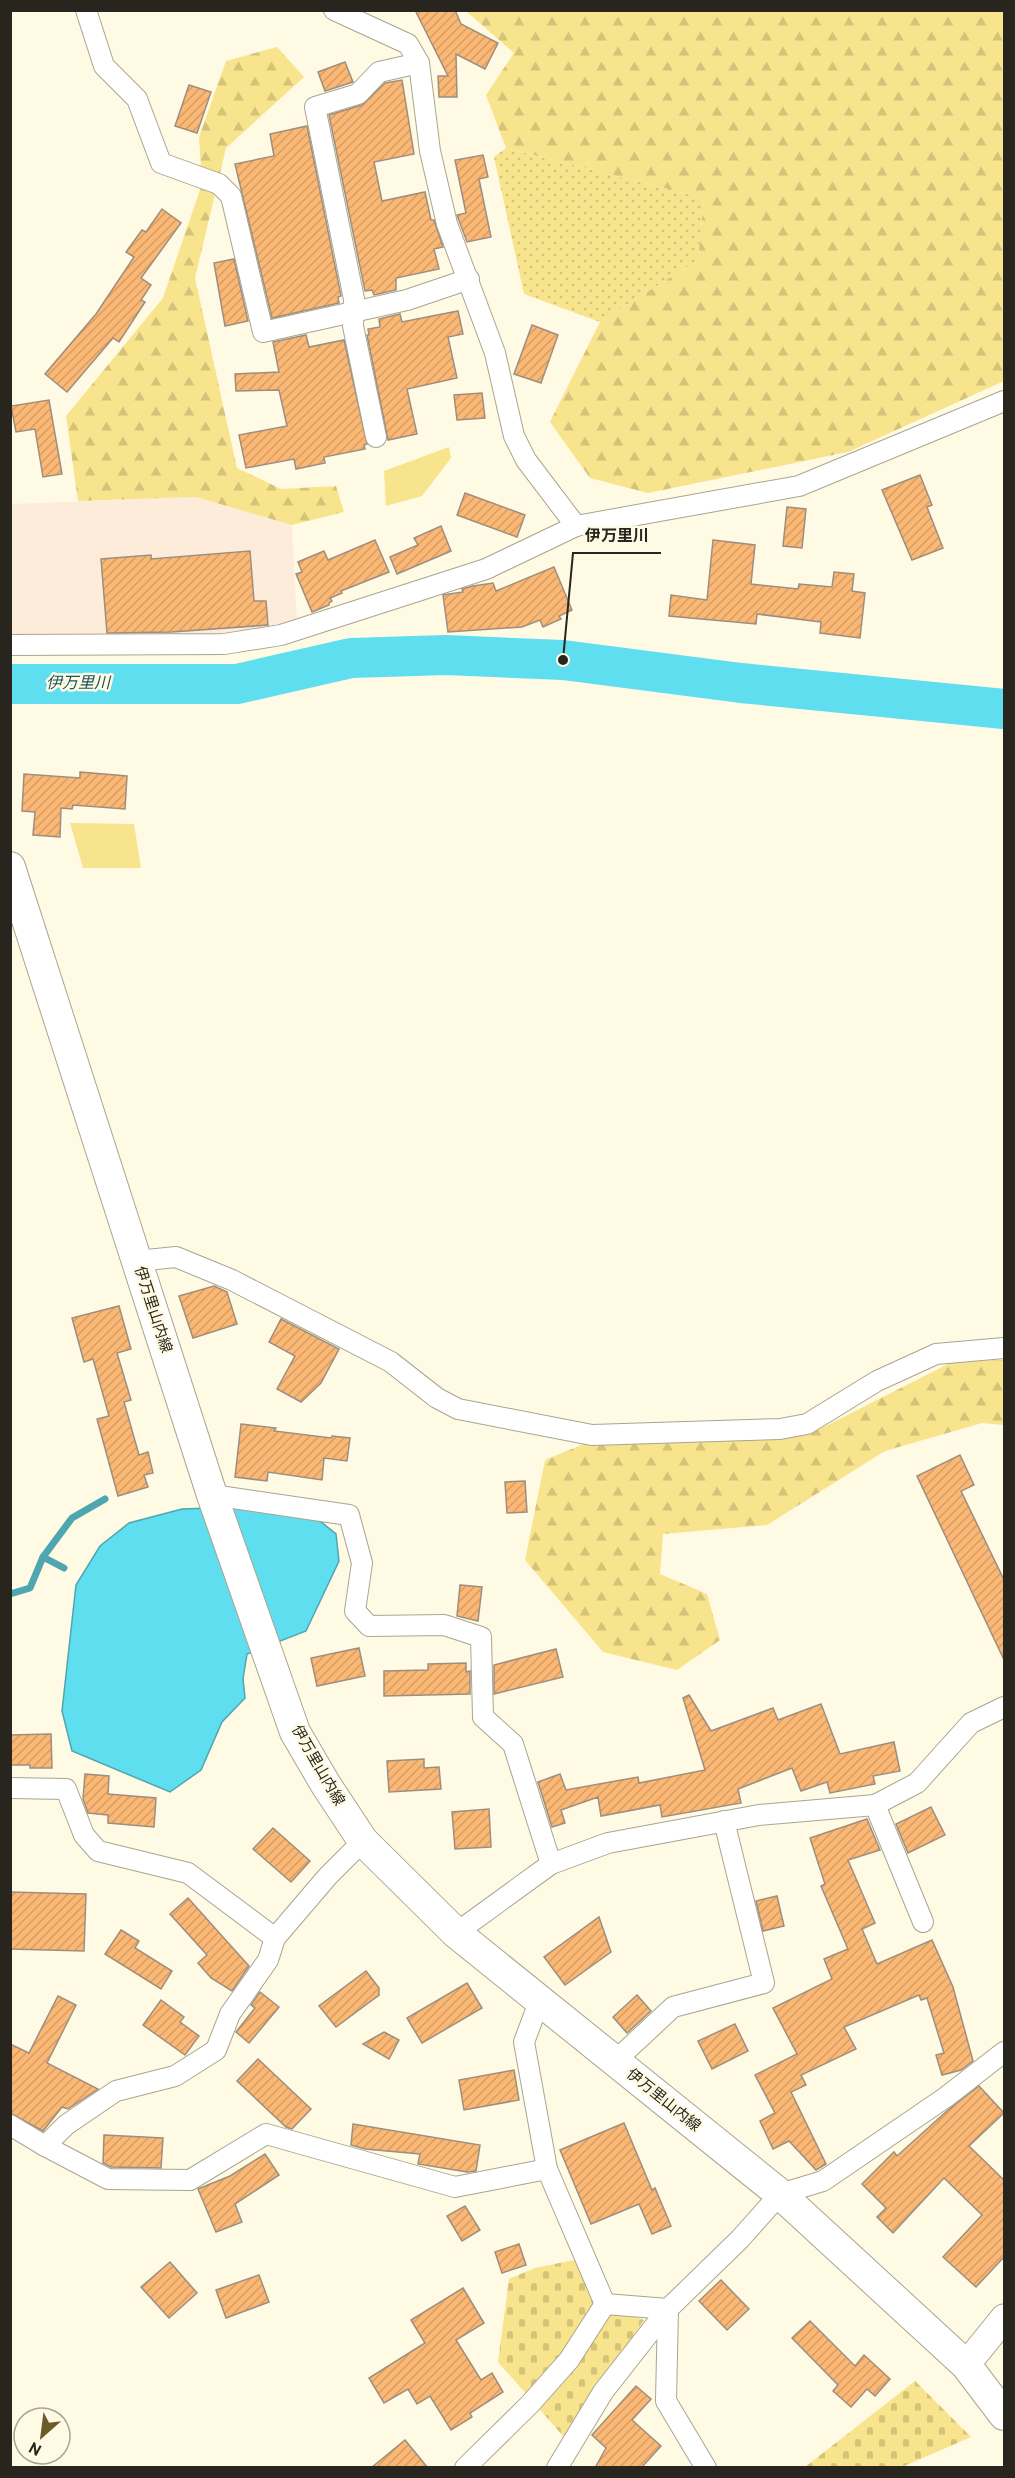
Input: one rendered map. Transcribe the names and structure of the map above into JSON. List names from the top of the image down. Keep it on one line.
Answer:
{"streets":{"main road":["伊万里山内線"]},"water":["伊万里川"],"places":["伊万里川"],"north":"bottom left"}
